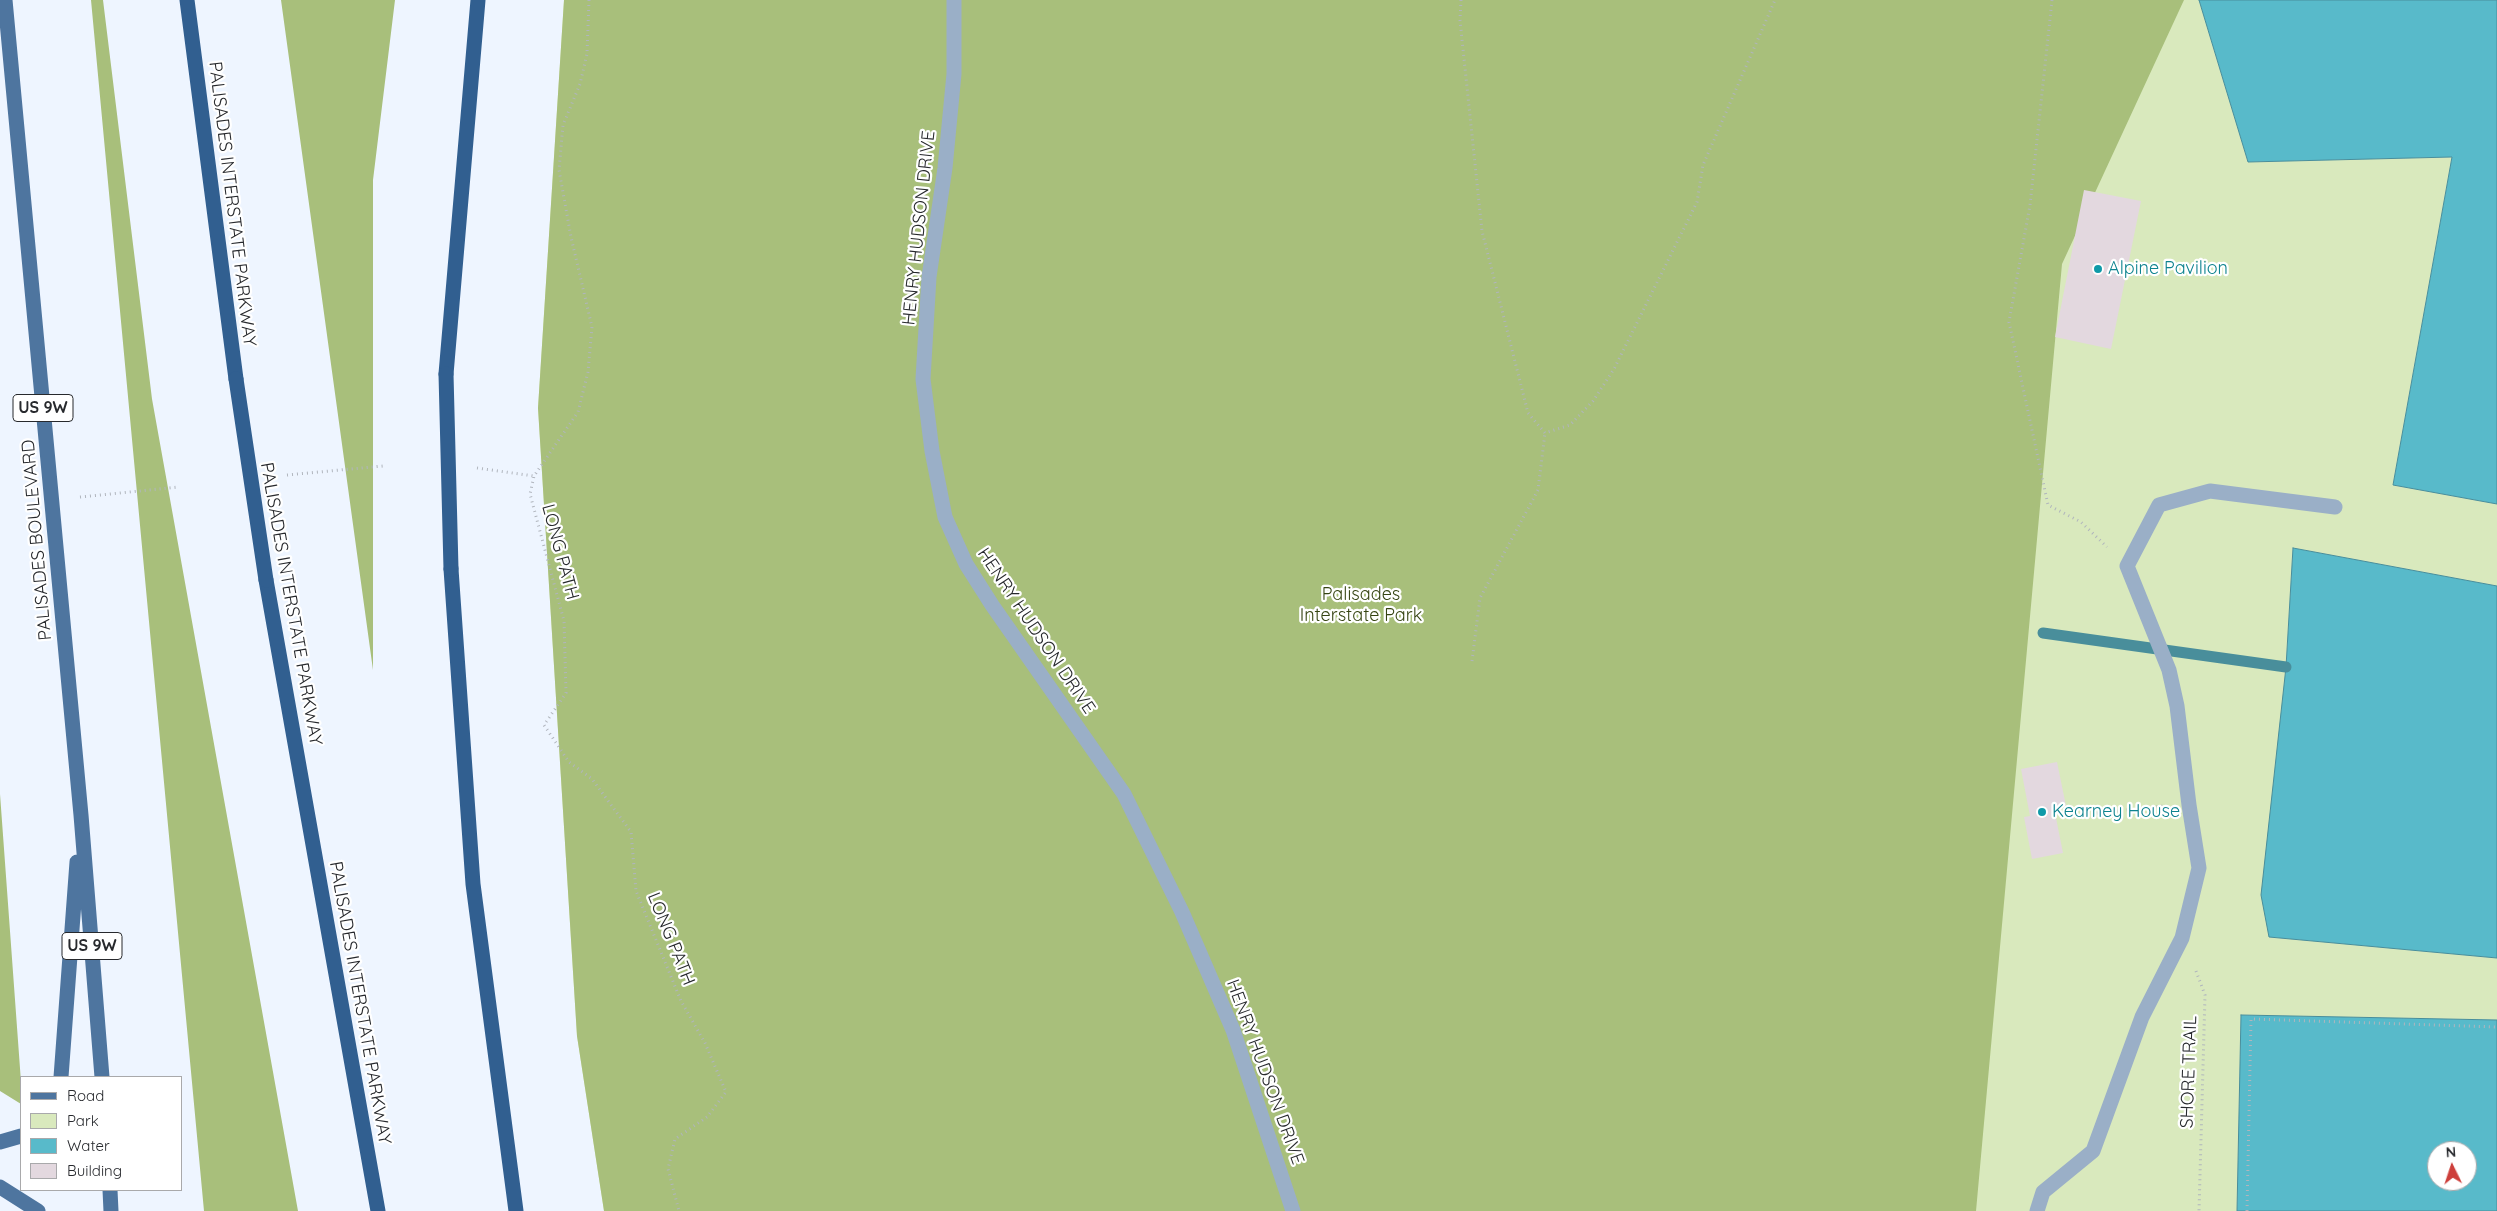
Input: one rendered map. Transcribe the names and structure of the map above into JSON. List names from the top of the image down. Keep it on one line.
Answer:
{"streets":{"highway":["PALISADES INTERSTATE PARKWAY"],"main road":["US 9W","PALISADES BOULEVARD"],"street":["HENRY HUDSON DRIVE"],"path":["LONG PATH","SHORE TRAIL"]},"parks":["Palisades Interstate Park"],"places":["Alpine Pavilion","Kearney House"],"legend":["Road","Park","Water","Building"],"north":"top"}
